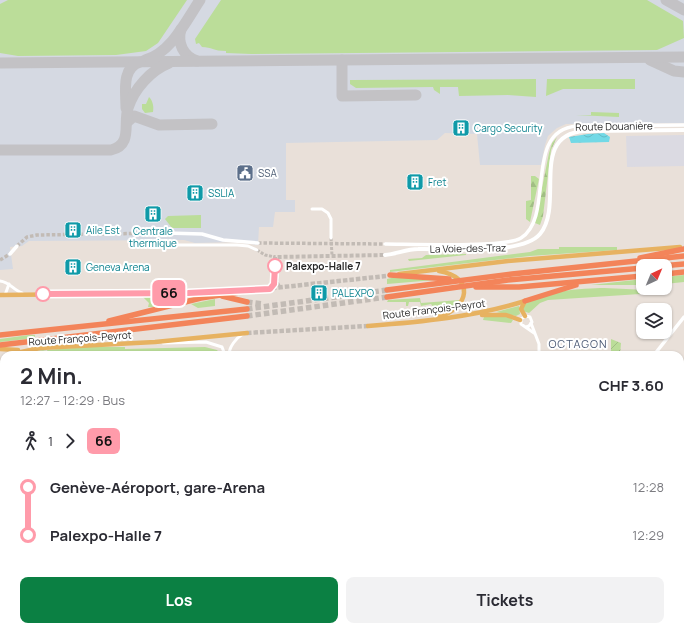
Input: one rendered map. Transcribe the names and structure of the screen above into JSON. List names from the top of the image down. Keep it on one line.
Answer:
{"streets":{"main road":["La Voie-des-Traz","Route François-Peyrot"],"street":["Route Douanière"]},"districts":["OCTAGON"],"places":{"building":["Cargo Security","Fret","SSLIA","Centrale thermique","Aile Est","Geneva Arena","PALEXPO"],"public building":["SSA"],"other":["Palexpo-Halle 7"]},"lines":["bus line 66"],"north":"top right","page":{"on_map":"66","heading":["2 Min.","12:27 – 12:29 · Bus","CHF 3.60"],"legs":["1","66"],"list":[{"name":"Genève-Aéroport, gare-Arena","value":"12:28"},{"name":"Palexpo-Halle 7","value":"12:29"}],"buttons":["Los","Tickets"]}}
